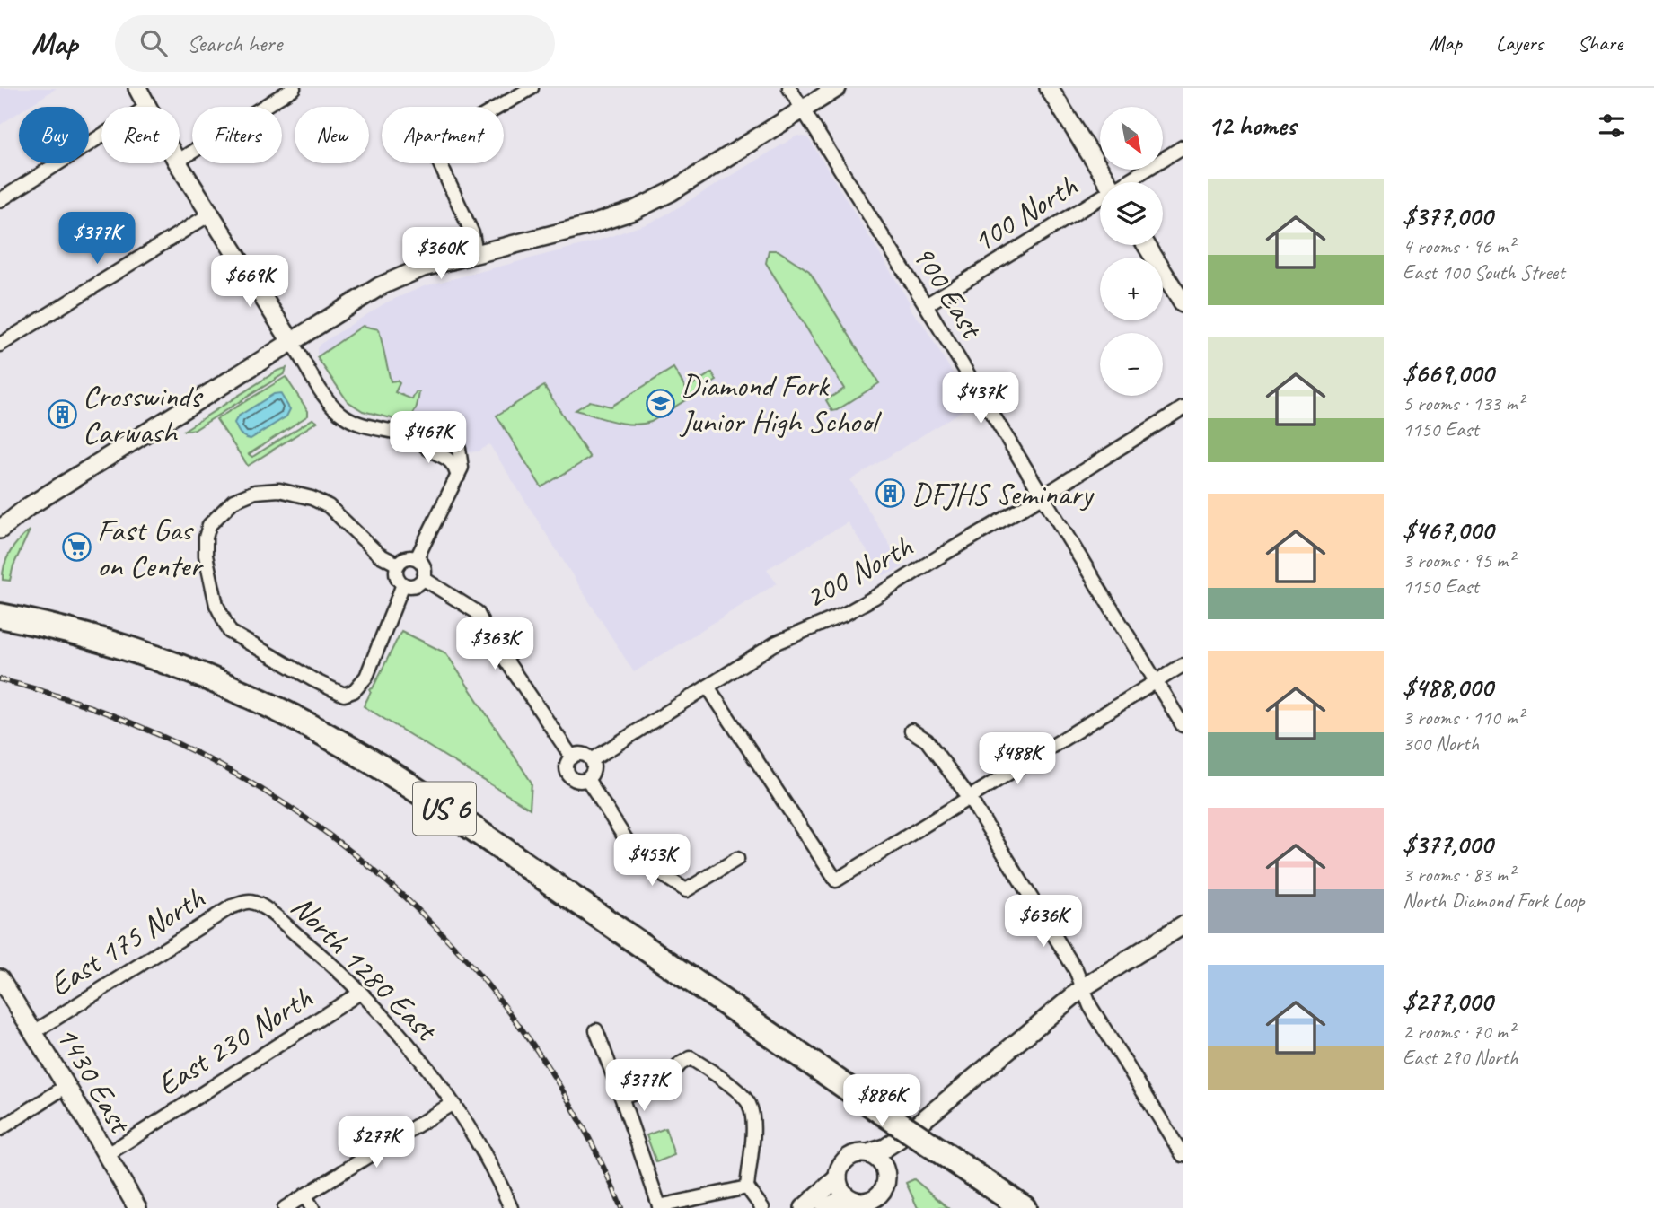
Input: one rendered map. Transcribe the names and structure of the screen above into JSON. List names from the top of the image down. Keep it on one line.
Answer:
{"streets":{"highway":["US 6"],"main road":["1430 East"],"street":["100 North","900 East","200 North","East 175 North","North 1280 East","East 230 North"]},"crossings":[["100 North","900 East"],["900 East","200 North"],["East 175 North","North 1280 East"],["East 175 North","1430 East"],["North 1280 East","East 230 North"],["East 230 North","1430 East"]],"places":{"school or university":["Diamond Fork Junior High School"],"building":["Crosswinds Carwash","DFJHS Seminary"],"supermarket":["Fast Gas on Center"]},"north":"bottom right","page":{"header":"Map","search":"Search here","nav":["Map","Layers","Share"],"heading":"12 homes","map_buttons":["+","−"],"chip":["Buy","Rent","Filters","New","Apartment"],"list":[{"name":"$377,000","note":"4 rooms · 96 m² · East 100 South Street"},{"name":"$669,000","note":"5 rooms · 133 m² · 1150 East"},{"name":"$467,000","note":"3 rooms · 95 m² · 1150 East"},{"name":"$488,000","note":"3 rooms · 110 m² · 300 North"},{"name":"$377,000","note":"3 rooms · 83 m² · North Diamond Fork Loop"},{"name":"$277,000","note":"2 rooms · 70 m² · East 290 North"}],"price":["$377K","$360K","$669K","$437K","$467K","$363K","$488K","$453K","$636K","$377K","$886K","$277K"]}}
